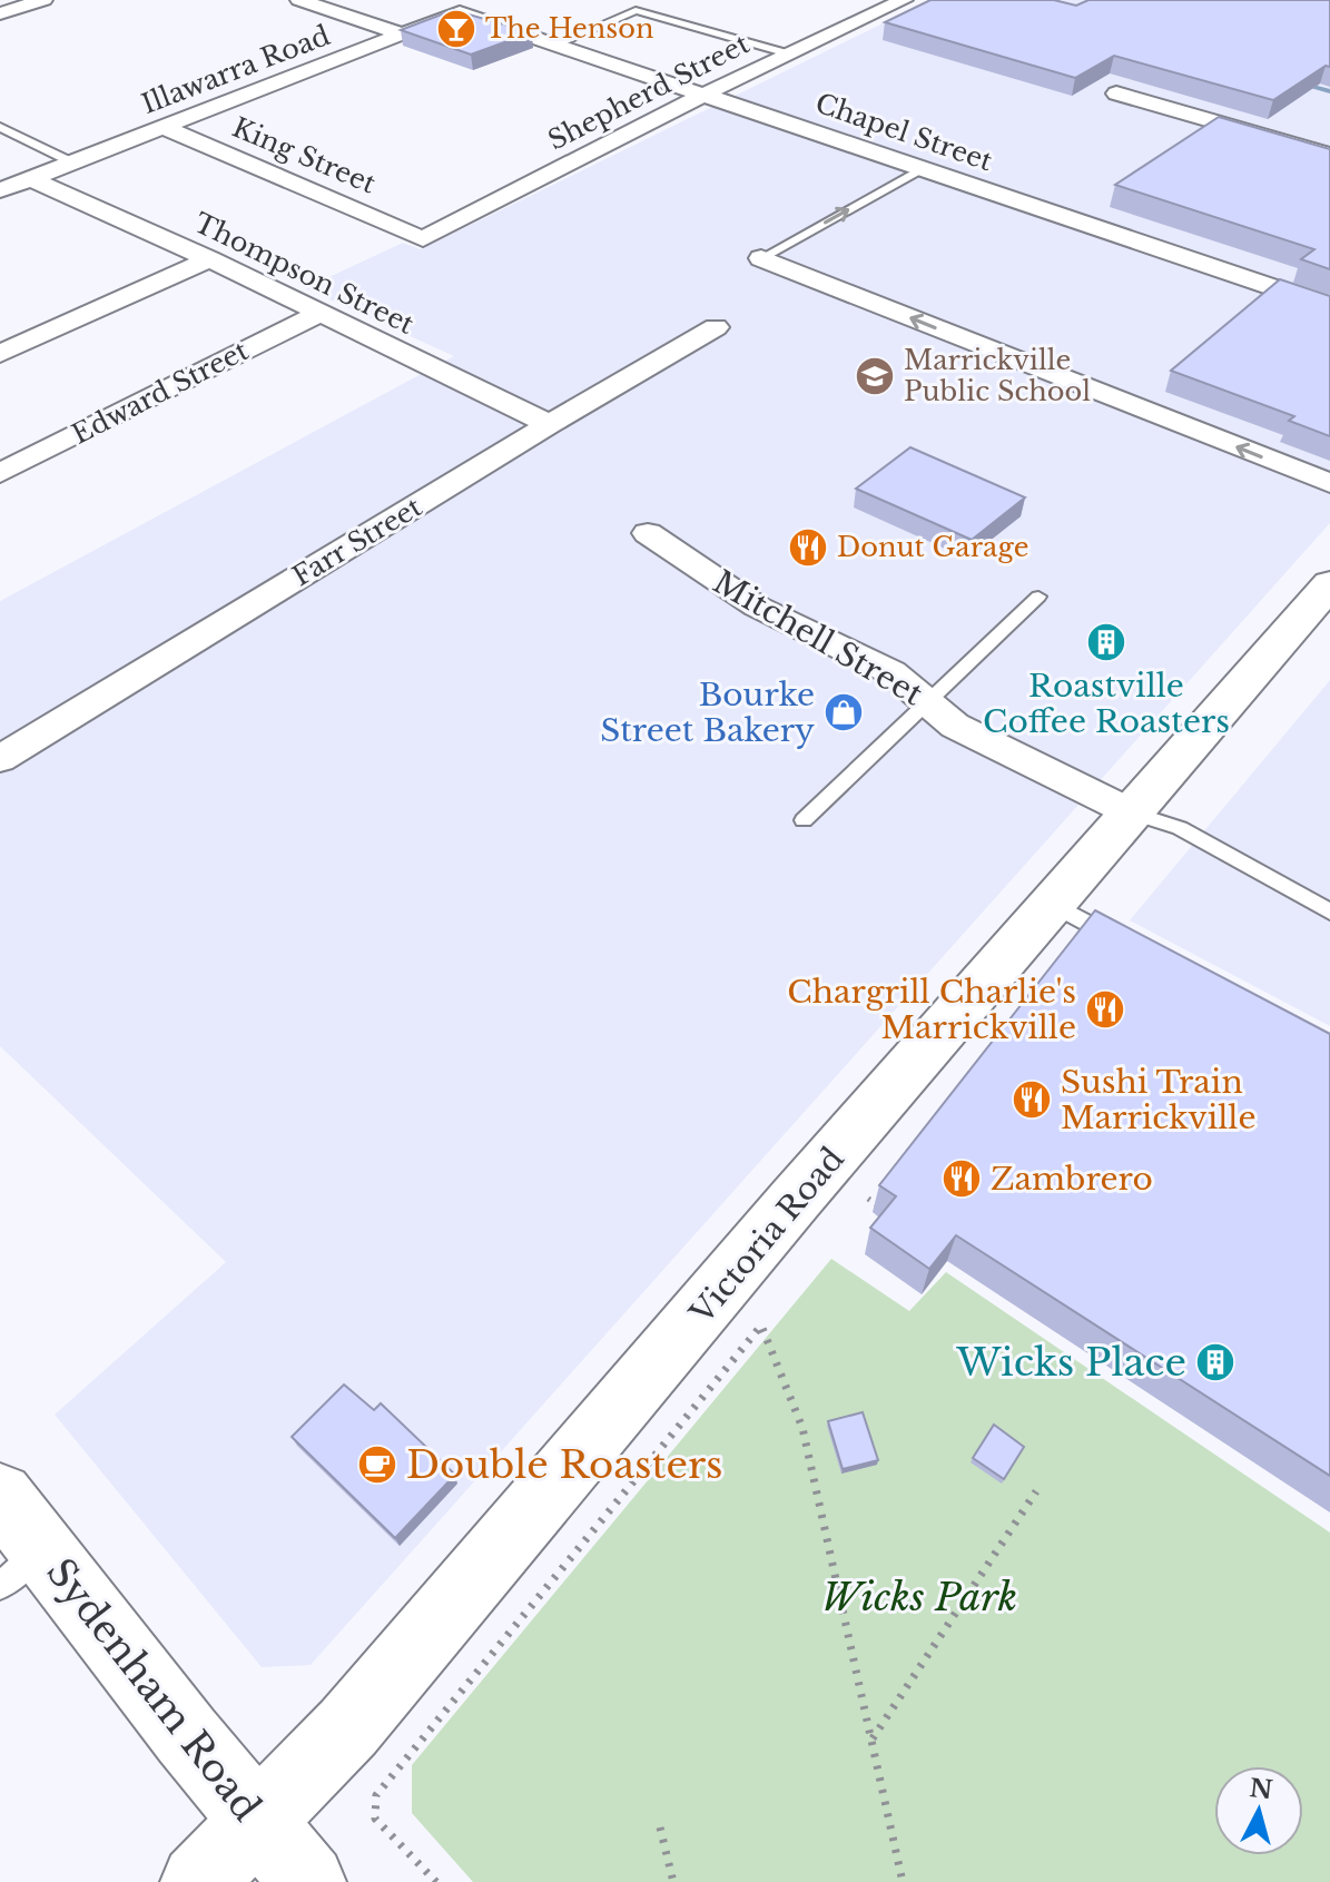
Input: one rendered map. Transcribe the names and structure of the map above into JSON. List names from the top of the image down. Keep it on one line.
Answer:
{"streets":{"main road":["Victoria Road","Sydenham Road"],"street":["Illawarra Road","Shepherd Street","Chapel Street","King Street","Thompson Street","Edward Street","Farr Street","Mitchell Street"]},"crossings":[["Illawarra Road","Chapel Street"],["Illawarra Road","King Street"],["Illawarra Road","Thompson Street"],["Shepherd Street","Chapel Street"],["Shepherd Street","King Street"],["Thompson Street","Edward Street"],["Thompson Street","Farr Street"],["Mitchell Street","Victoria Road"],["Victoria Road","Sydenham Road"]],"parks":["Wicks Park"],"places":{"bar":["The Henson"],"school or university":["Marrickville Public School"],"restaurant":["Donut Garage","Chargrill Charlie's Marrickville","Sushi Train Marrickville","Zambrero"],"building":["Roastville Coffee Roasters","Wicks Place"],"shop":["Bourke Street Bakery"],"cafe":["Double Roasters"]},"north":"top"}
